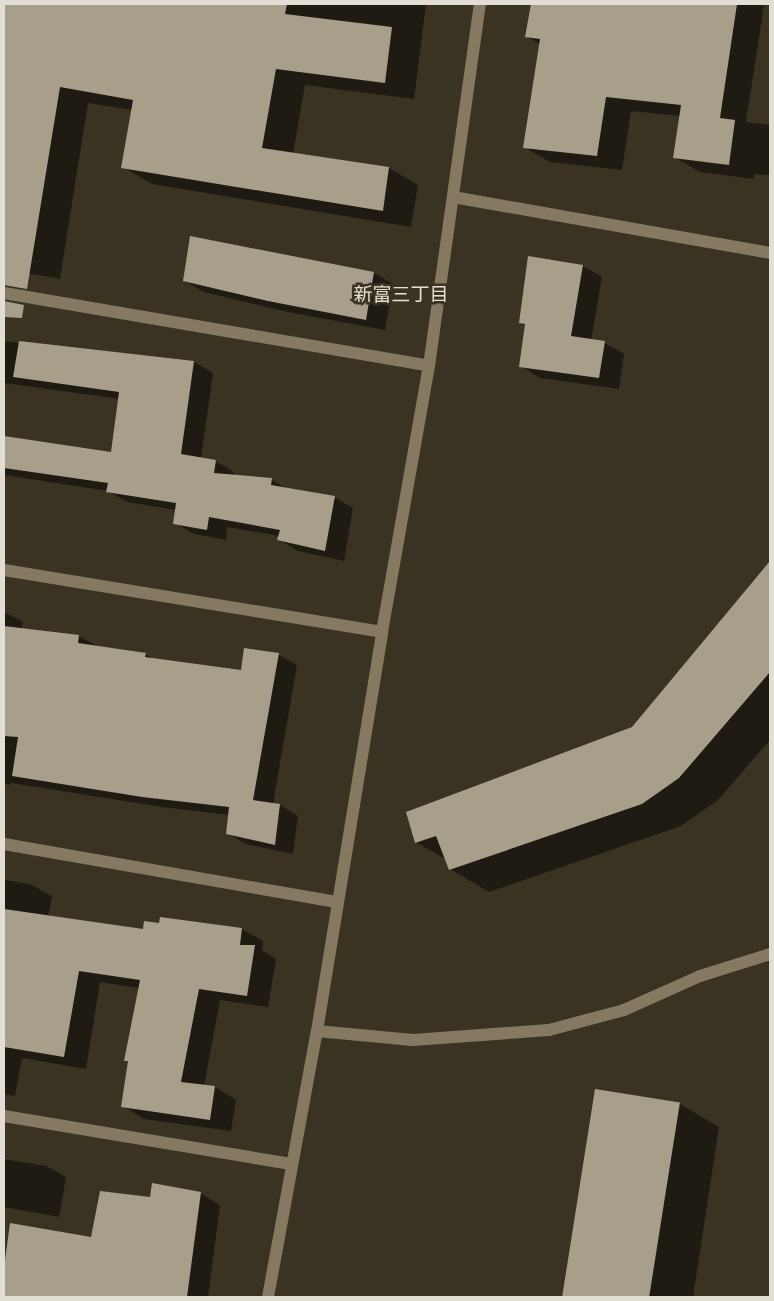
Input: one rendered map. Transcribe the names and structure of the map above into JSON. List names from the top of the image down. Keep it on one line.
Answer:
{"districts":["新富三丁目"]}
